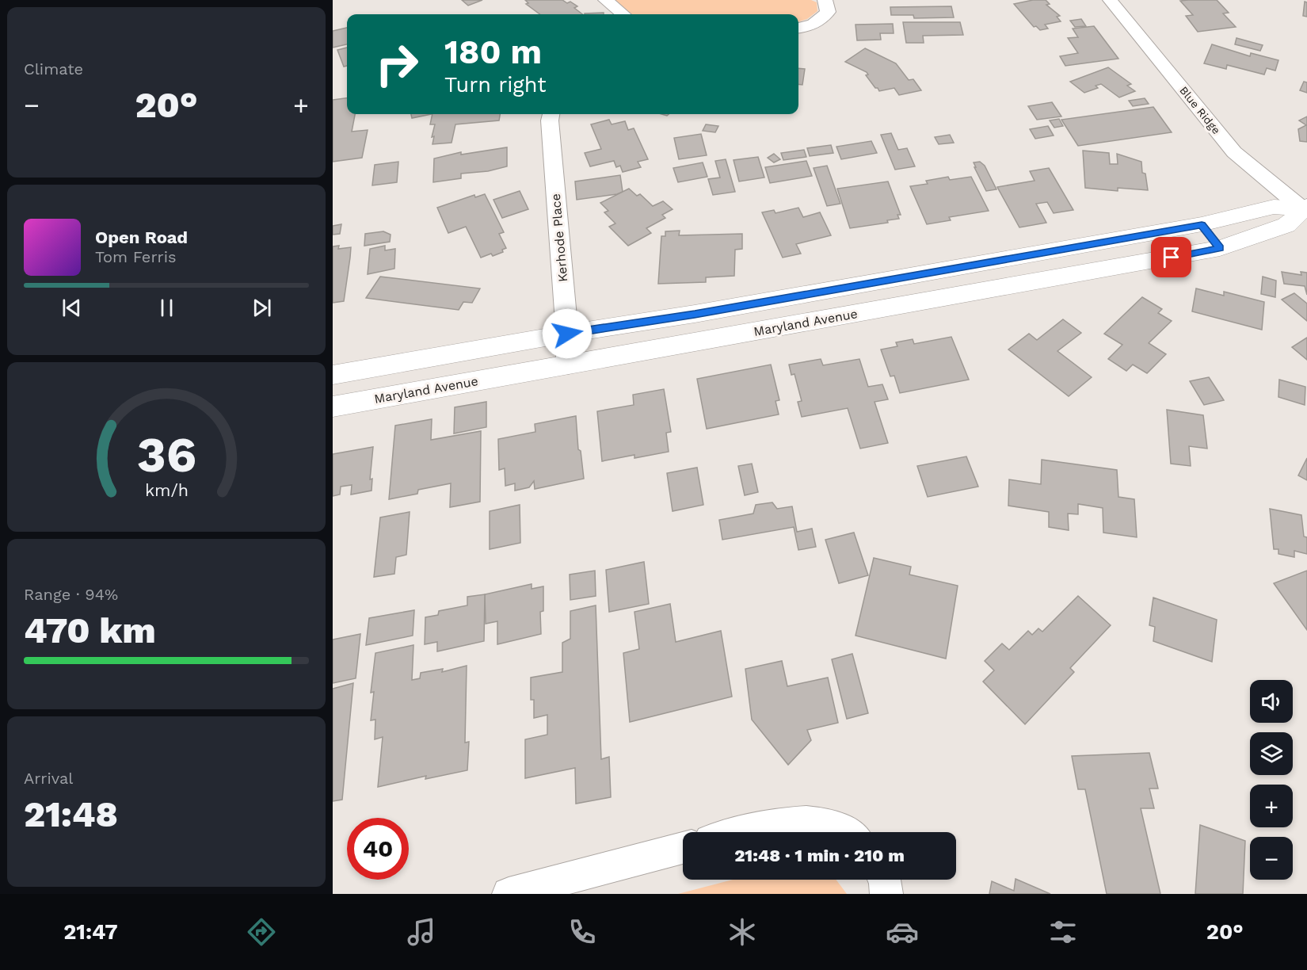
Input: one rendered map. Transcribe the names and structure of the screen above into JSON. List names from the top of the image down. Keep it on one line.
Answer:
{"streets":{"street":["Blue Ridge","Kerhode Place","Maryland Avenue"]},"crossings":[["Blue Ridge","Maryland Avenue"],["Kerhode Place","Maryland Avenue"]],"page":{"tile":["Climate",["Range · 94%","470 km"],["Arrival","21:48"]],"turn":["180 m","Turn right"],"heat":["−","20°","+"],"song":["Open Road","Tom Ferris"],"map_buttons":["+","−"],"limit":"40","trip":"21:48 · 1 min · 210 m","tabs":["21:47","20°"],"gauge":["36","km/h"]}}
